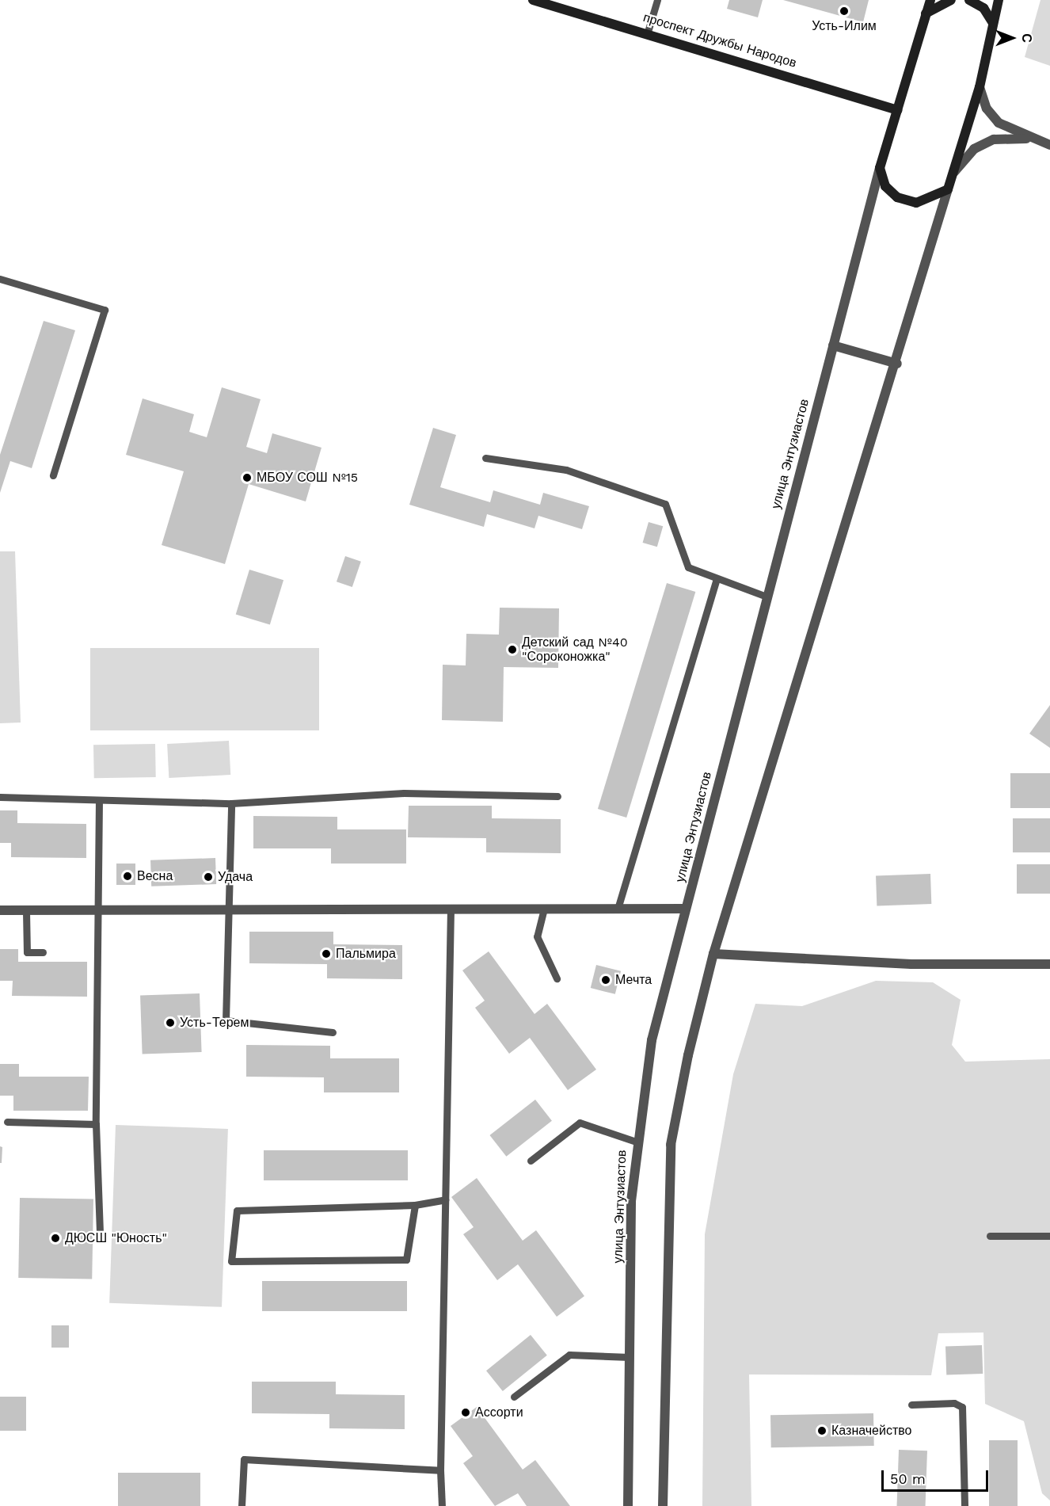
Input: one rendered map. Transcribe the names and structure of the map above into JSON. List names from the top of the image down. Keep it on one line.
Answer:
{"streets":{"main road":["проспект Дружбы Народов"],"street":["улица Энтузиастов"]},"places":["Усть-Илим","МБОУ СОШ №15","Детский сад №40 \"Сороконожка\"","Весна","Удача","Пальмира","Мечта","Усть-Терем","ДЮСШ \"Юность\"","Ассорти","Казначейство"],"scale_bar":"50 m","north":"right"}
